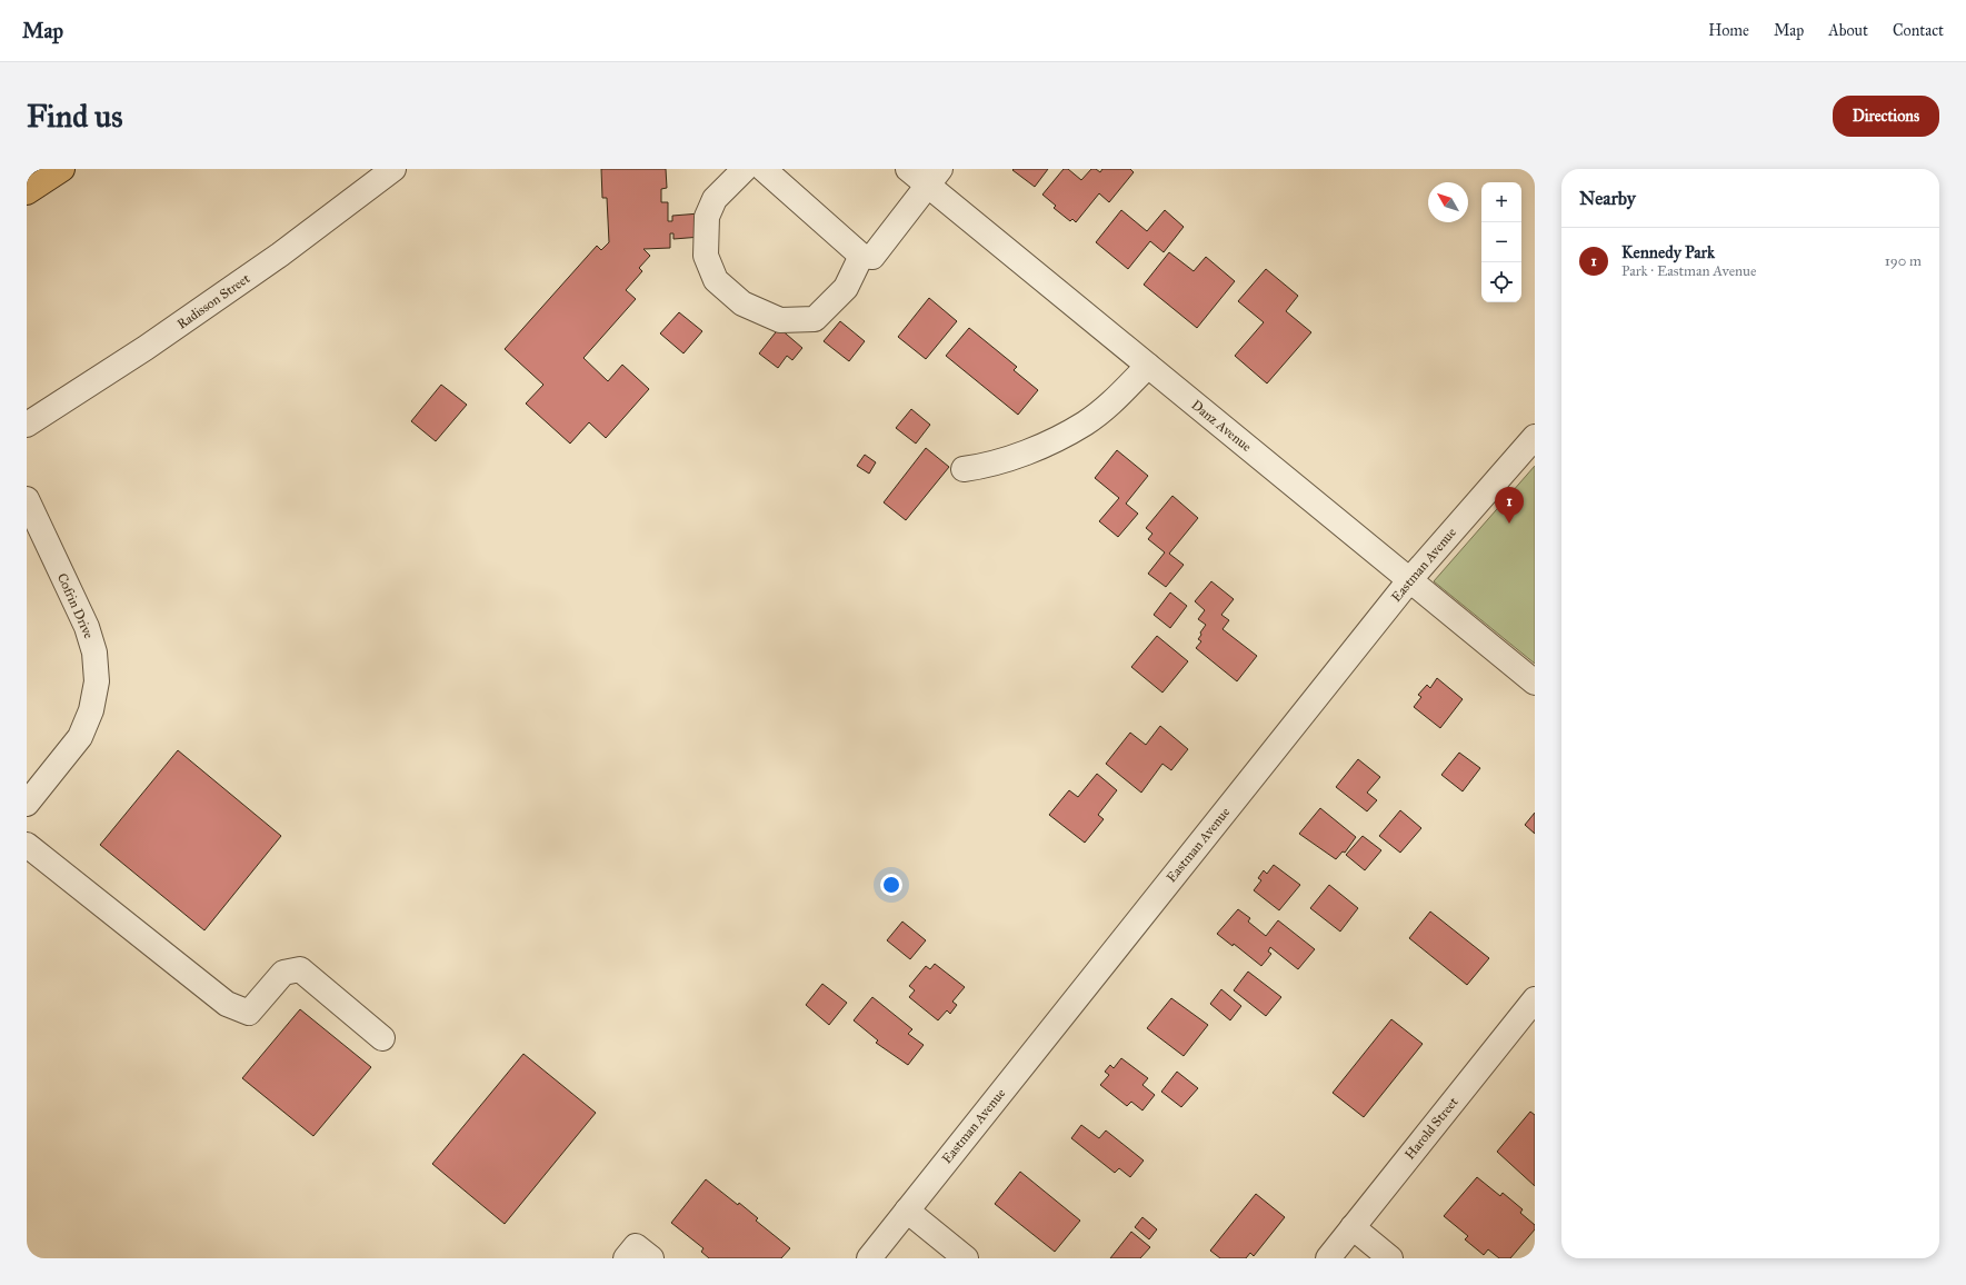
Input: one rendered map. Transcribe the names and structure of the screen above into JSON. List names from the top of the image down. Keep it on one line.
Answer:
{"streets":{"street":["Radisson Street","Danz Avenue","Eastman Avenue","Cofrin Drive","Harold Street"]},"crossings":[["Danz Avenue","Eastman Avenue"]],"north":"top left","page":{"header":"Map","nav":["Home","Map","About","Contact"],"buttons":"Directions","title":"Find us","heading":"Nearby","map_buttons":["+","−"],"list":[{"mark":"1","name":"Kennedy Park","note":"Park · Eastman Avenue","value":"190 m"}],"pins":"1"}}
